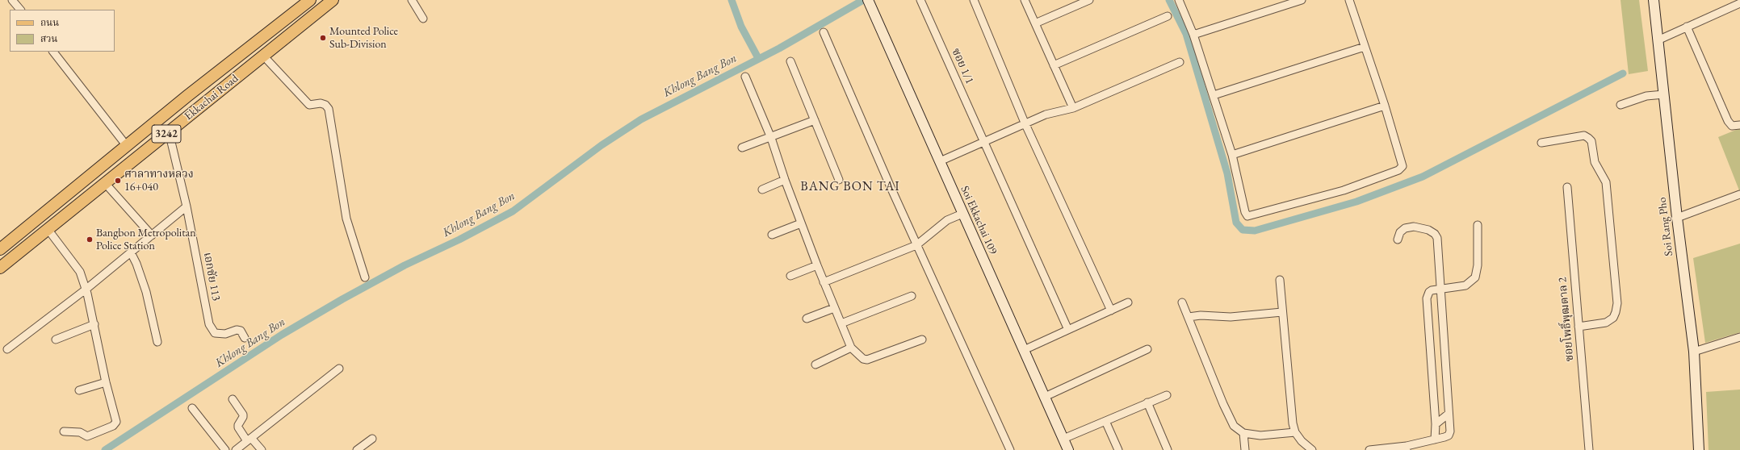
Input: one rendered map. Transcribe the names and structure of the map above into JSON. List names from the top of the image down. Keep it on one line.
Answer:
{"streets":{"main road":["Ekkachai Road","3242"],"street":["ซอย 1/1","Soi Ekkachai 109","Soi Rang Pho","เอกชัย 113","ซอยโพธิ์พุฒตาล 2"]},"crossings":[["Ekkachai Road","เอกชัย 113"]],"districts":["BANG BON TAI"],"water":["Khlong Bang Bon"],"places":["Mounted Police Sub-Division","ศาลาทางหลวง 16+040","Bangbon Metropolitan Police Station"],"legend":["ถนน","สวน"]}
